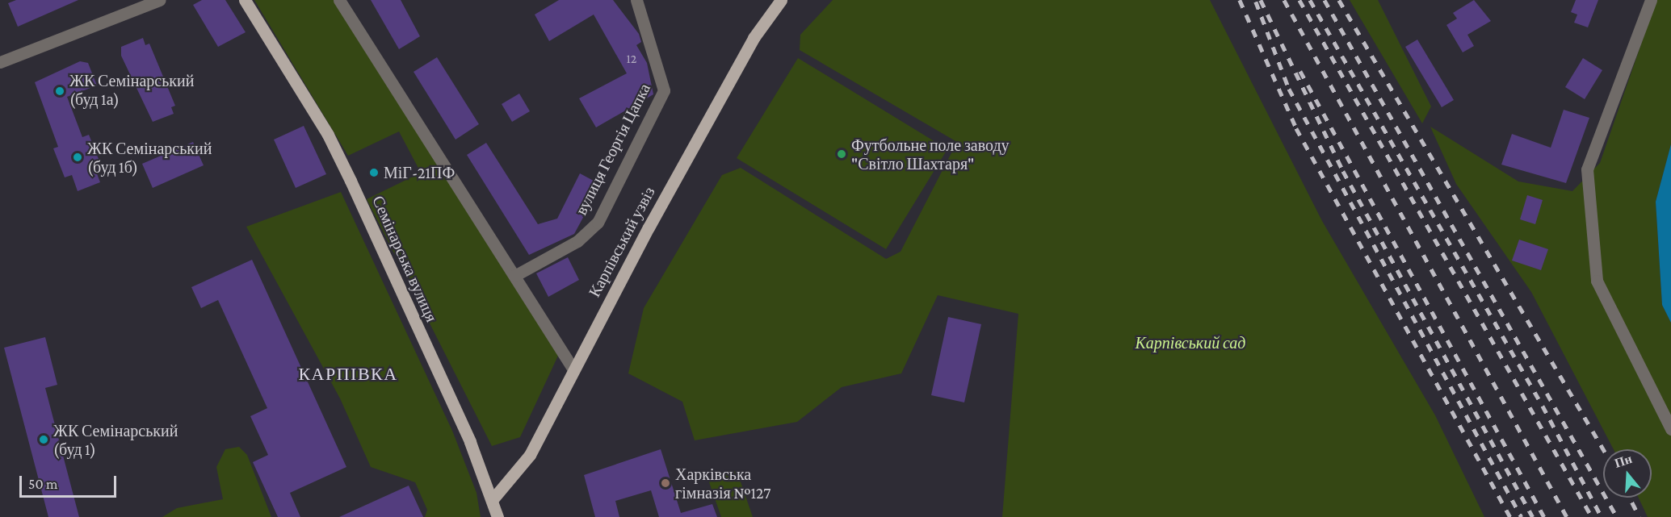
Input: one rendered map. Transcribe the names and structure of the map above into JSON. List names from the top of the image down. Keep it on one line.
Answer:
{"streets":{"main road":["Карпівський узвіз","Семінарська вулиця"],"street":["вулиця Георгія Цапка"]},"crossings":[["Карпівський узвіз","Семінарська вулиця"]],"districts":["КАРПІВКА"],"parks":["Карпівський сад"],"places":["ЖК Семінарський (буд 1а)","Футбольне поле заводу \"Світло Шахтаря\"","ЖК Семінарський (буд 1б)","МіГ-21ПФ","ЖК Семінарський (буд 1)","Харківська гімназія №127"],"house_numbers":["12"],"scale_bar":"50 m","north":"top"}
